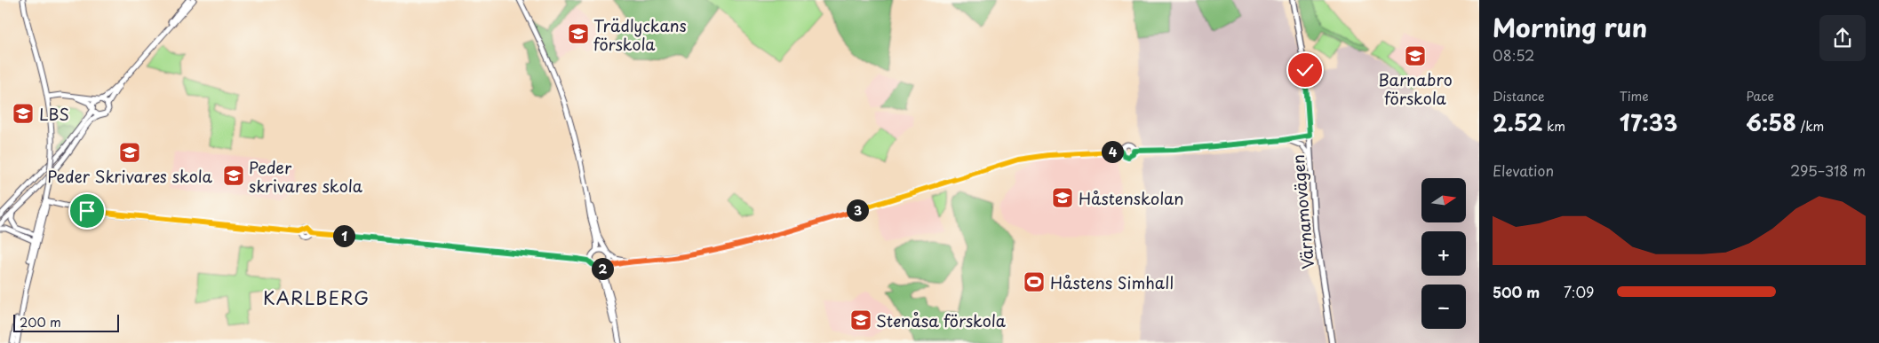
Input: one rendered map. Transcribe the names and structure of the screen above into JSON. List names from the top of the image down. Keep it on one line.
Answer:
{"streets":{"main road":["Värnamovägen"]},"districts":["KARLBERG"],"places":{"school or university":["Trädlyckans förskola","Barnabro förskola","LBS","Peder Skrivares skola","Peder skrivares skola","Håstenskolan","Stenåsa förskola"],"sports":["Håstens Simhall"]},"scale_bar":"200 m","north":"right","page":{"heading":["Morning run","08:52"],"stats":[["Distance","2.52 km"],["Time","17:33"],["Pace","6:58 /km"]],"pins":["4","3","1","2"],"chart":["Elevation","295–318 m"],"map_buttons":["+","−"],"list":[{"name":"500 m","note":"7:09"}],"scale":"200 m"}}
